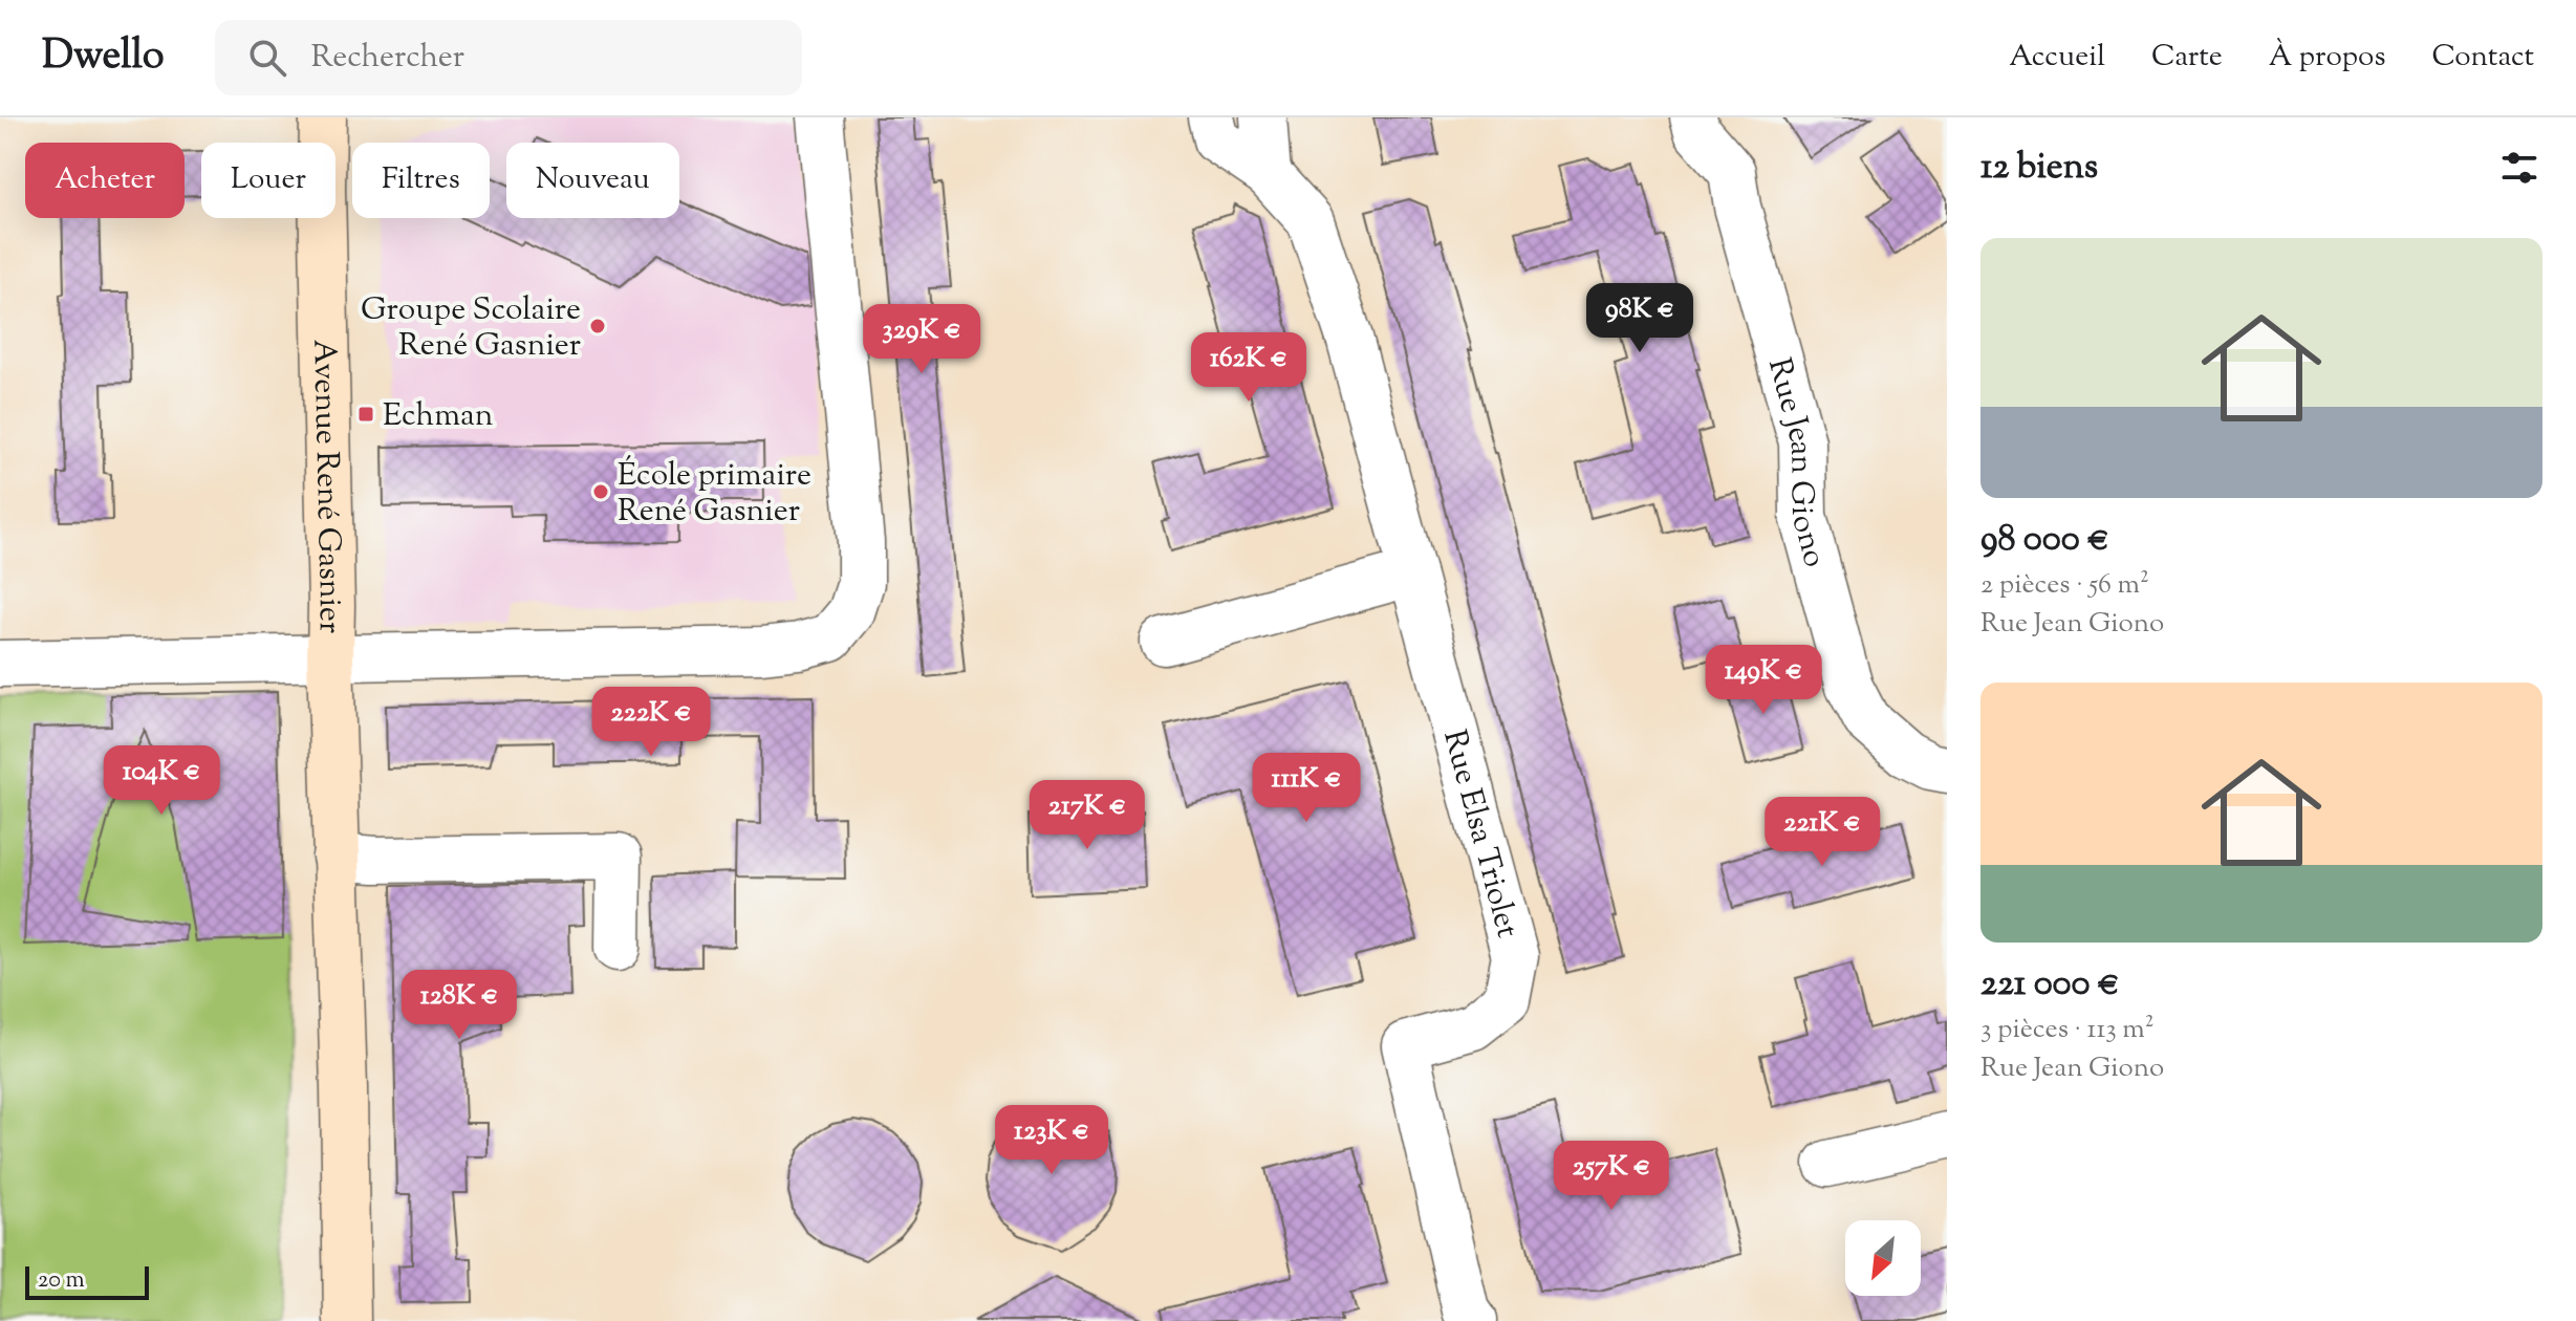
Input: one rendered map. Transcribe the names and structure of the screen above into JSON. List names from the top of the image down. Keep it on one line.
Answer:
{"streets":{"main road":["Avenue René Gasnier"],"street":["Rue Jean Giono","Rue Elsa Triolet"]},"places":{"other":["Groupe Scolaire René Gasnier","École primaire René Gasnier"],"transit":["Echman"]},"scale_bar":"20 m","north":"bottom left","page":{"header":"Dwello","search":"Rechercher","nav":["Accueil","Carte","À propos","Contact"],"heading":"12 biens","chip":["Acheter","Louer","Filtres","Nouveau"],"list":[{"name":"98 000 €","note":"2 pièces · 56 m² · Rue Jean Giono"},{"name":"221 000 €","note":"3 pièces · 113 m² · Rue Jean Giono"}],"price":["98K €","329K €","162K €","149K €","222K €","104K €","111K €","217K €","221K €","128K €","123K €","257K €"],"scale":"20 m"}}
